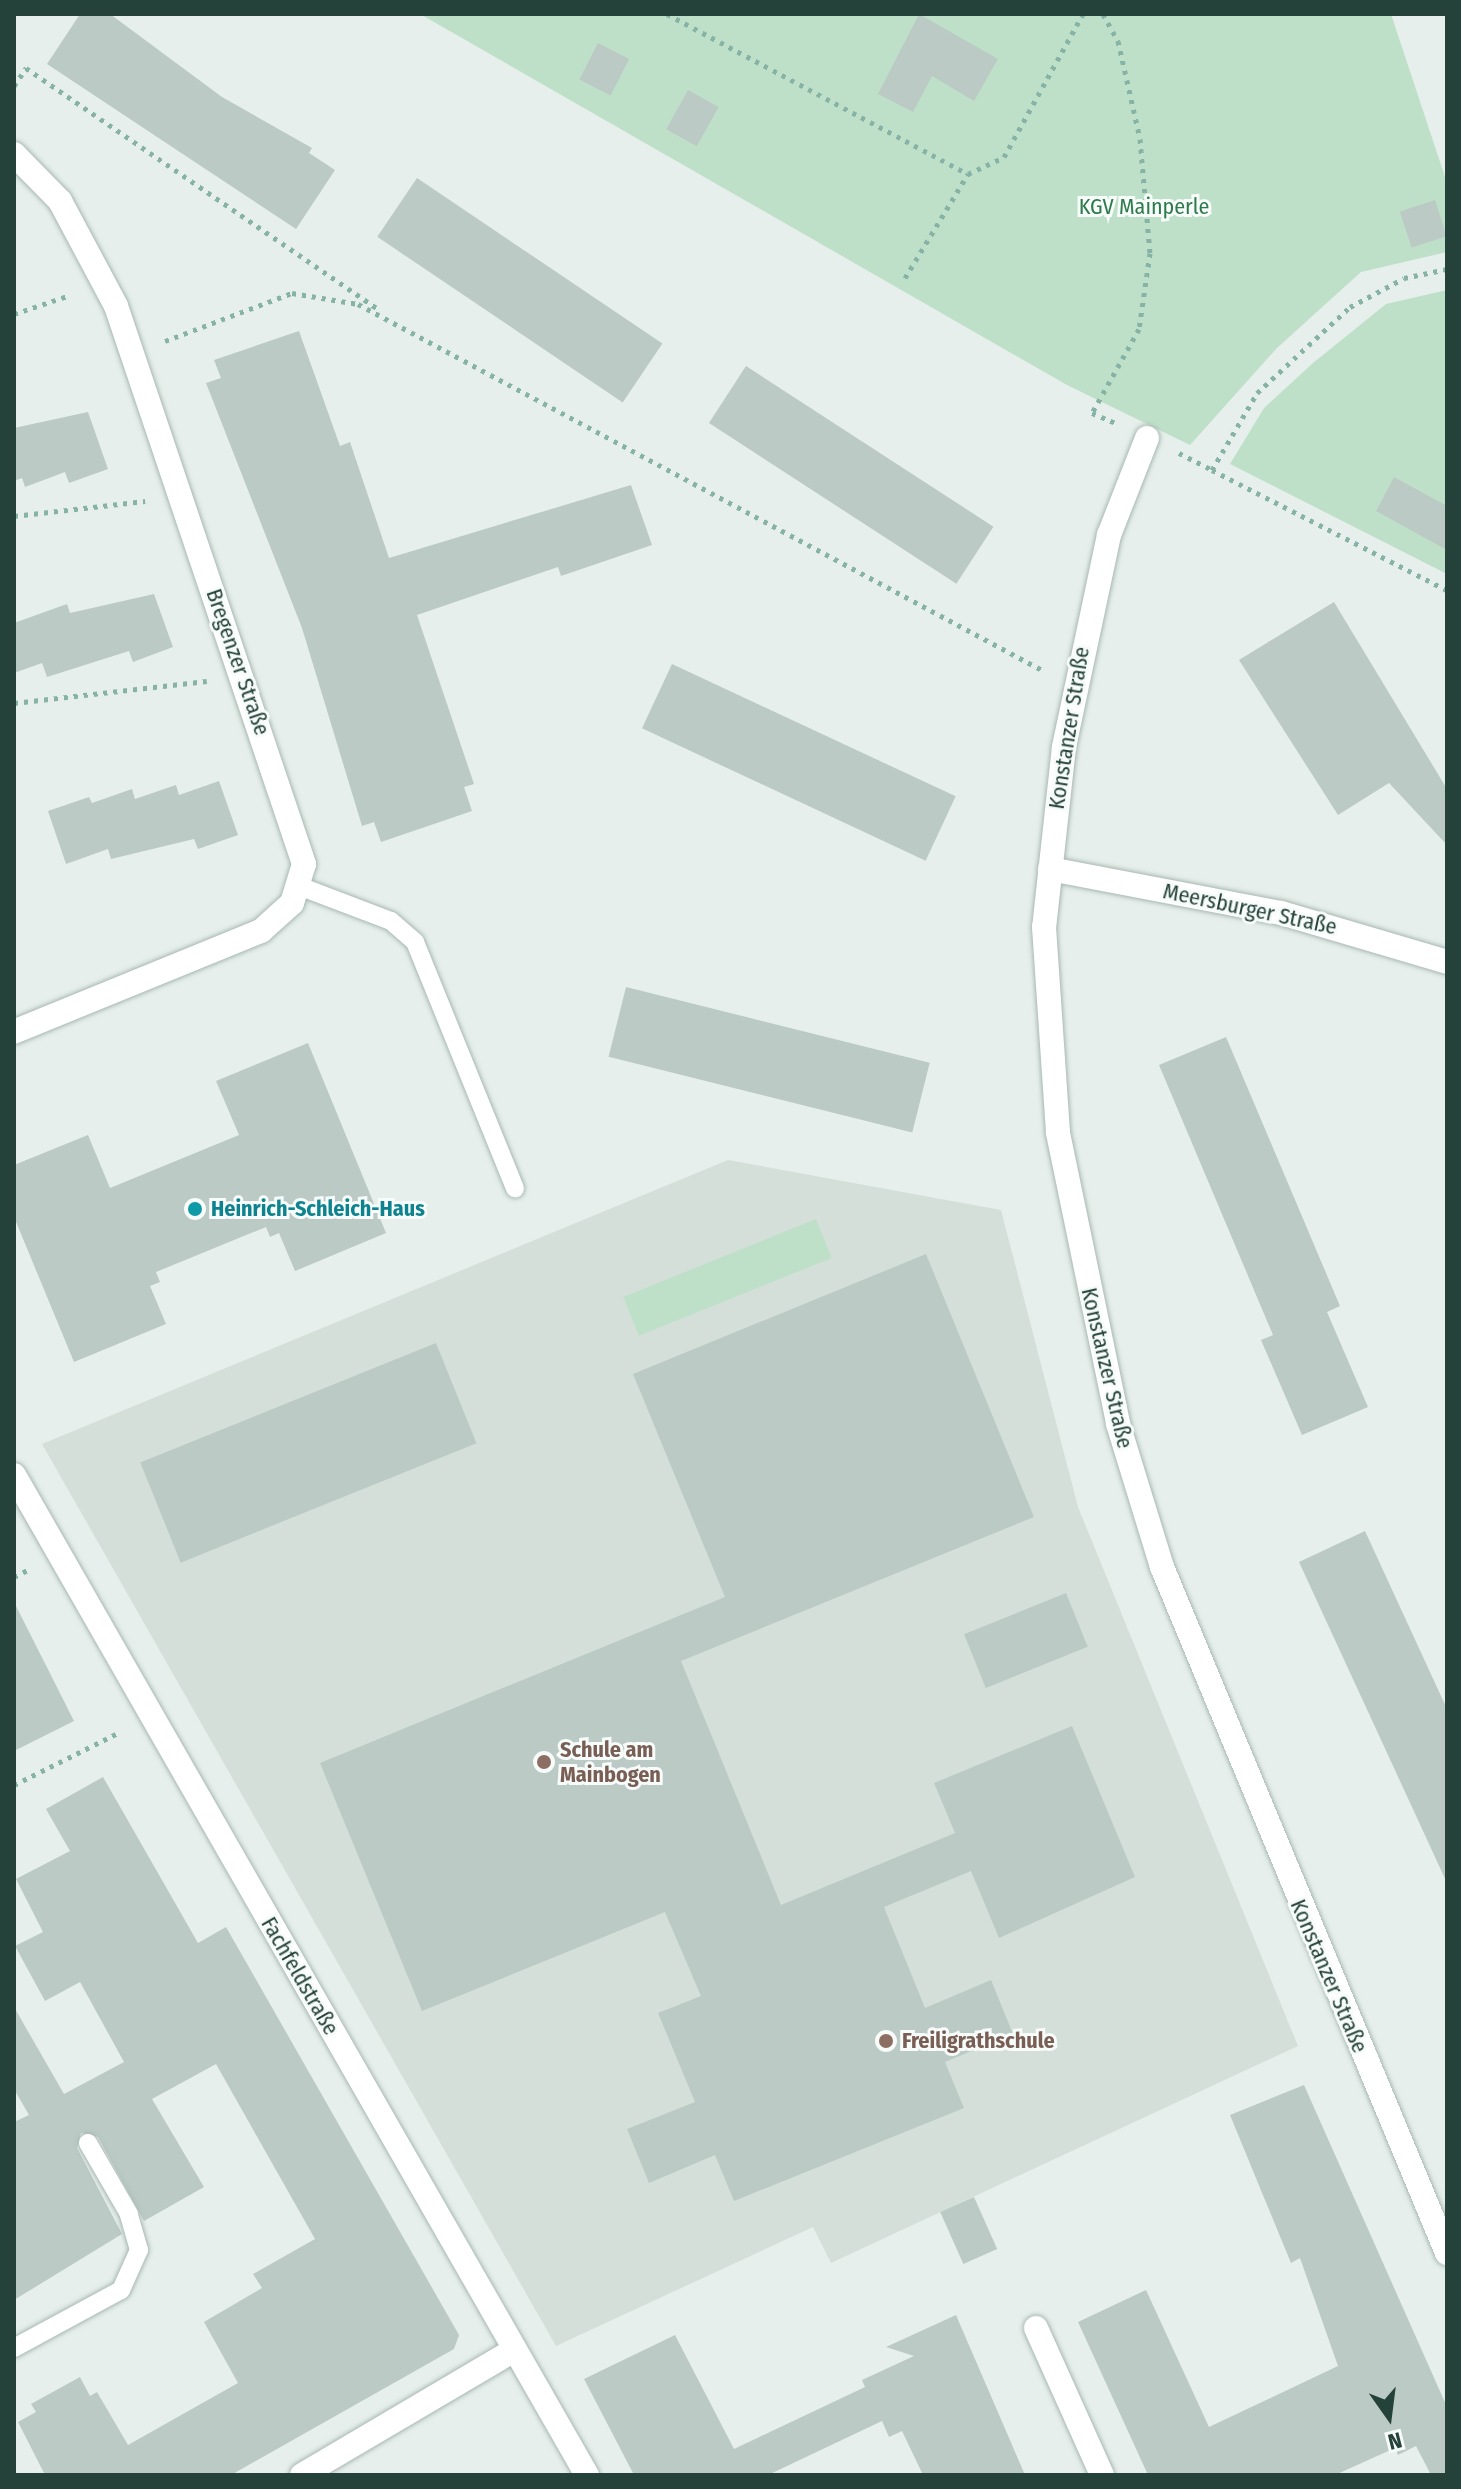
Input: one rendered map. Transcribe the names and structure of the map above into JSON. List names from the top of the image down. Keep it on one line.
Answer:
{"streets":{"street":["Bregenzer Straße","Konstanzer Straße","Meersburger Straße","Fachfeldstraße"]},"crossings":[["Konstanzer Straße","Meersburger Straße"]],"parks":["KGV Mainperle"],"places":["Heinrich-Schleich-Haus","Schule am Mainbogen","Freiligrathschule"],"north":"bottom"}
